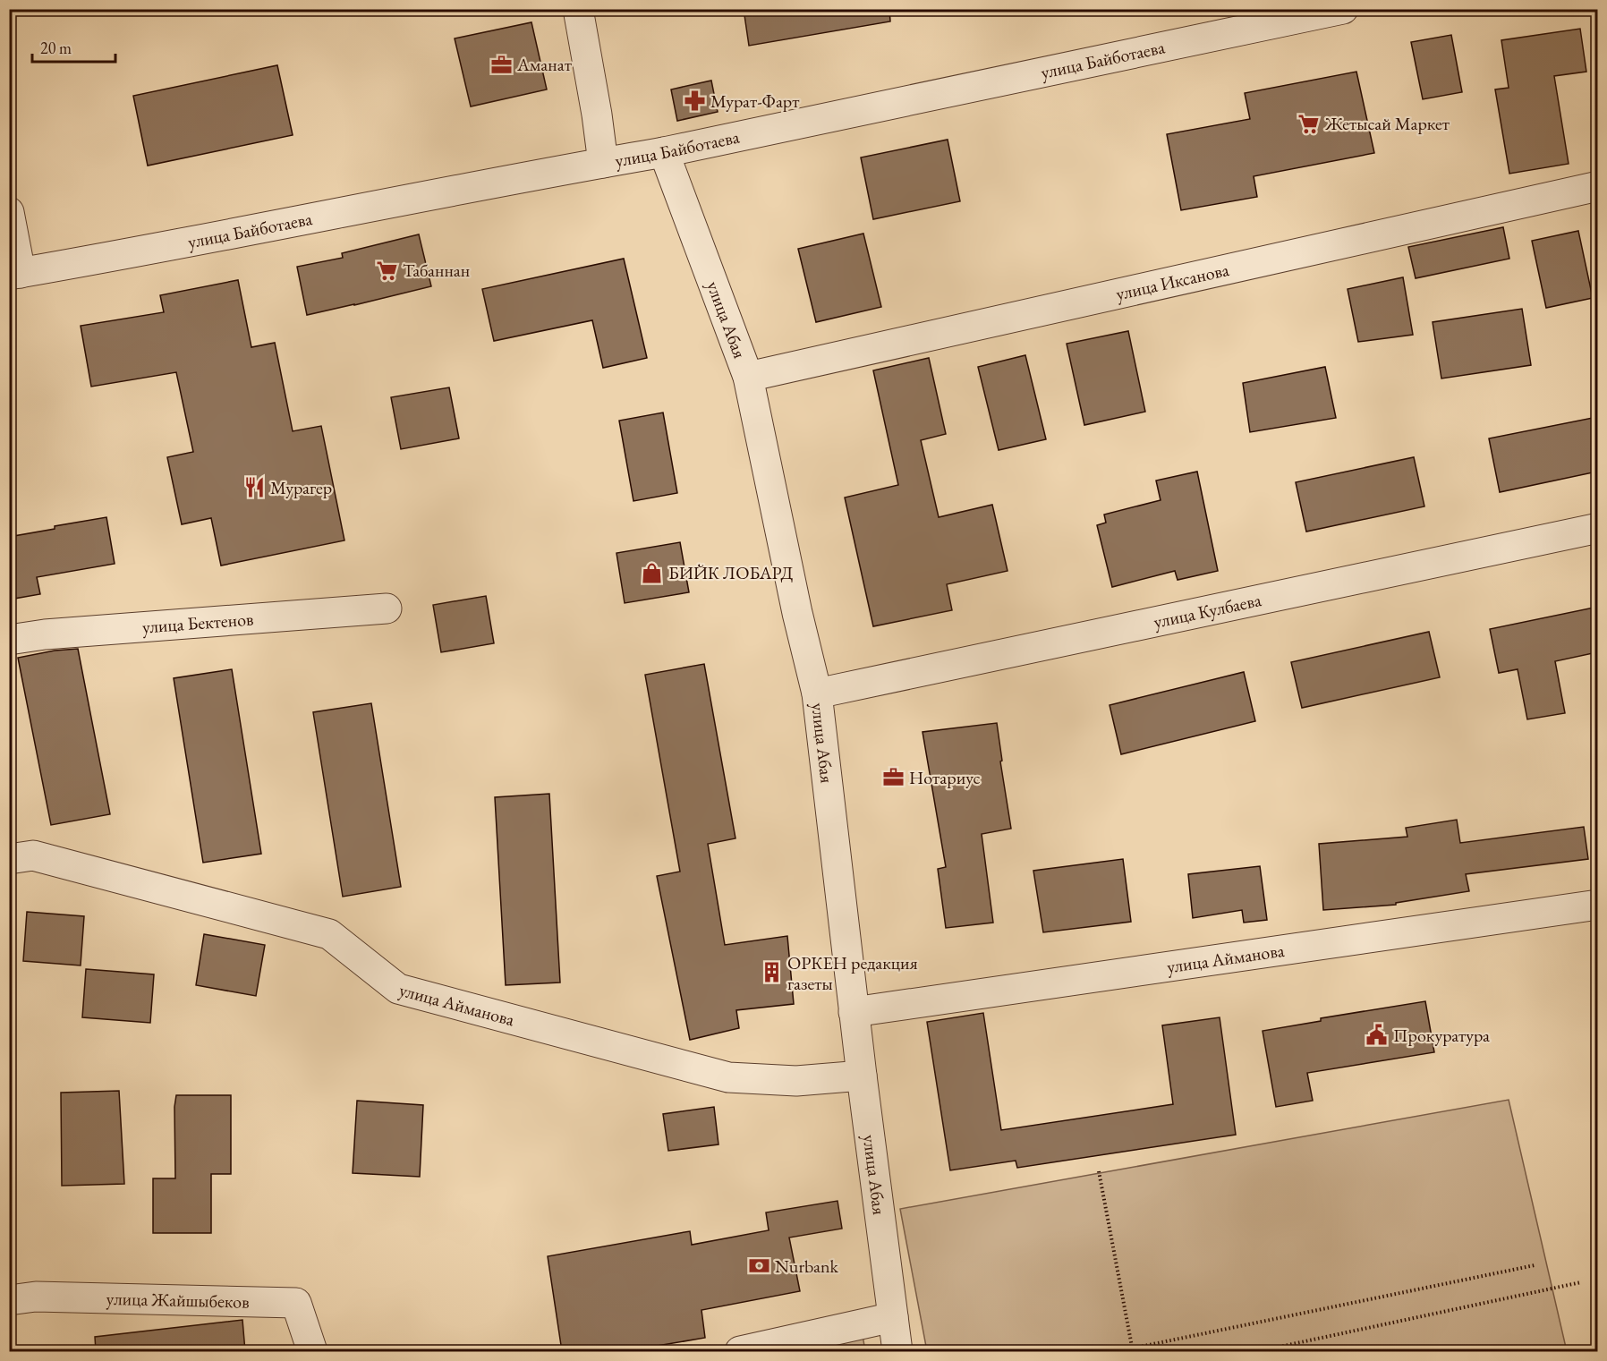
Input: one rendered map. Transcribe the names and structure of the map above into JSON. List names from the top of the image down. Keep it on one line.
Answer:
{"streets":{"street":["улица Байботаева","улица Иксанова","улица Абая","улица Кулбаева","улица Бектенов","улица Айманова","улица Жайшыбеков"]},"crossings":[["улица Байботаева","улица Абая"],["улица Иксанова","улица Абая"],["улица Абая","улица Кулбаева"],["улица Абая","улица Айманова"]],"places":{"office":["Аманат","Нотариус"],"pharmacy":["Мурат-Фарт"],"supermarket":["Жетысай Маркет","Табаннан"],"restaurant":["Мурагер"],"shop":["БИЙК ЛОБАРД"],"building":["ОРКЕН редакция газеты"],"public building":["Прокуратура"],"bank":["Nurbank"]},"scale_bar":"20 m"}
